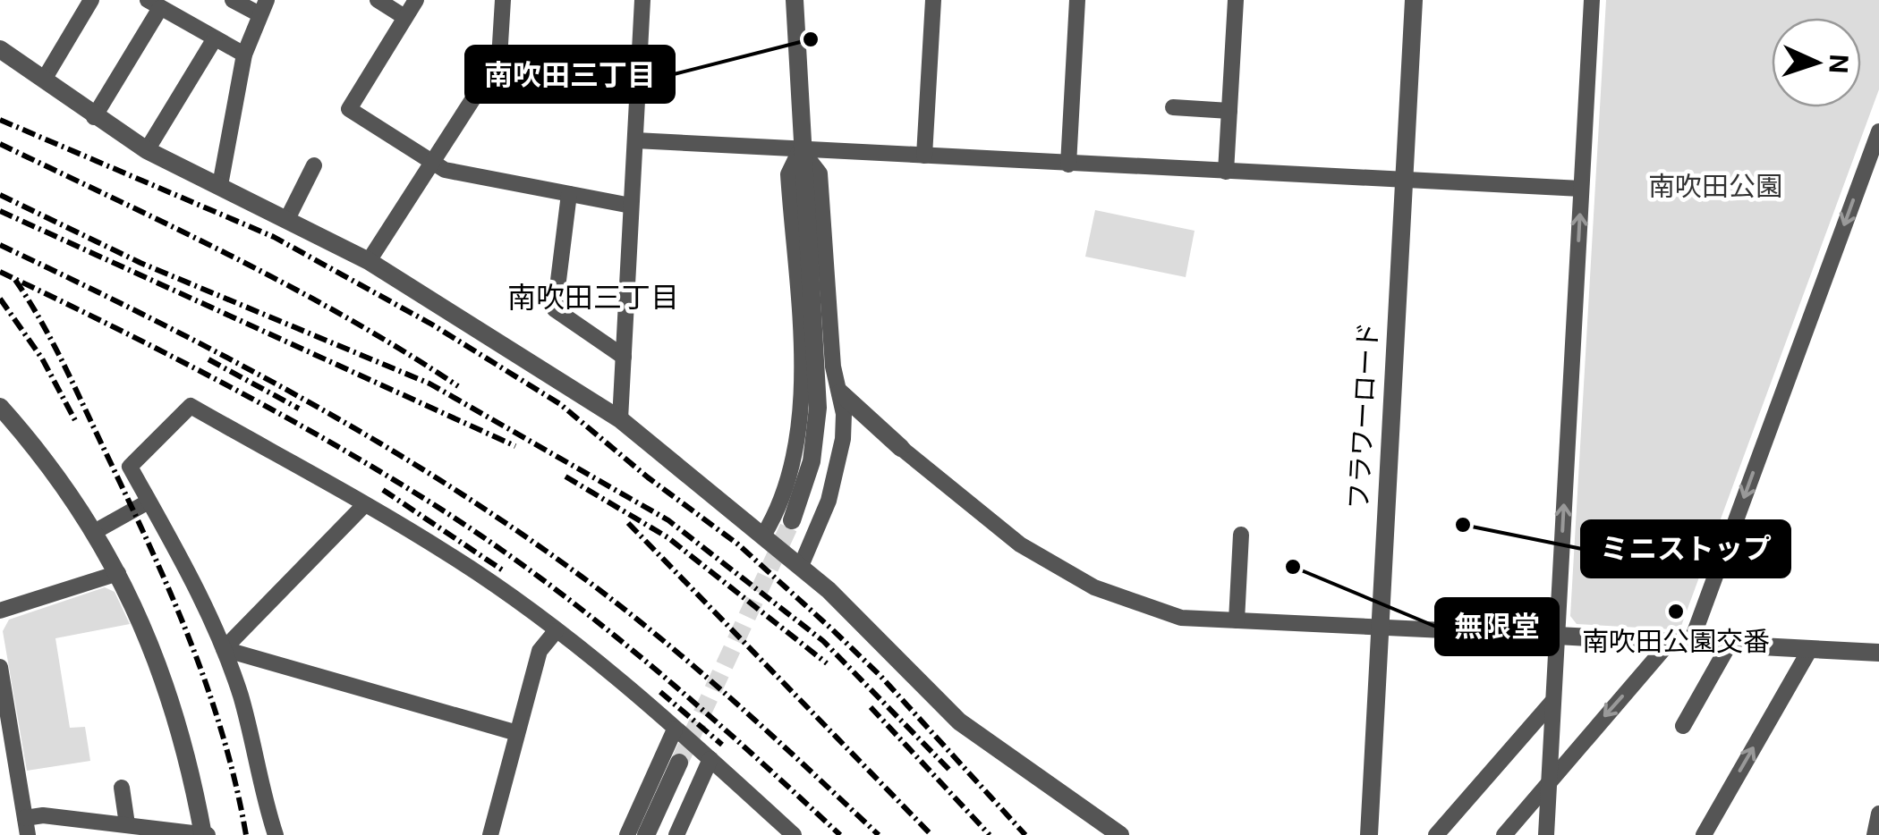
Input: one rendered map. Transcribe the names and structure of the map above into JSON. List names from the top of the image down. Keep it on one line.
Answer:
{"streets":{"street":["フラワーロード"]},"districts":["南吹田三丁目"],"parks":["南吹田公園"],"places":["南吹田三丁目","ミニストップ","無限堂","南吹田公園交番"],"north":"right"}
